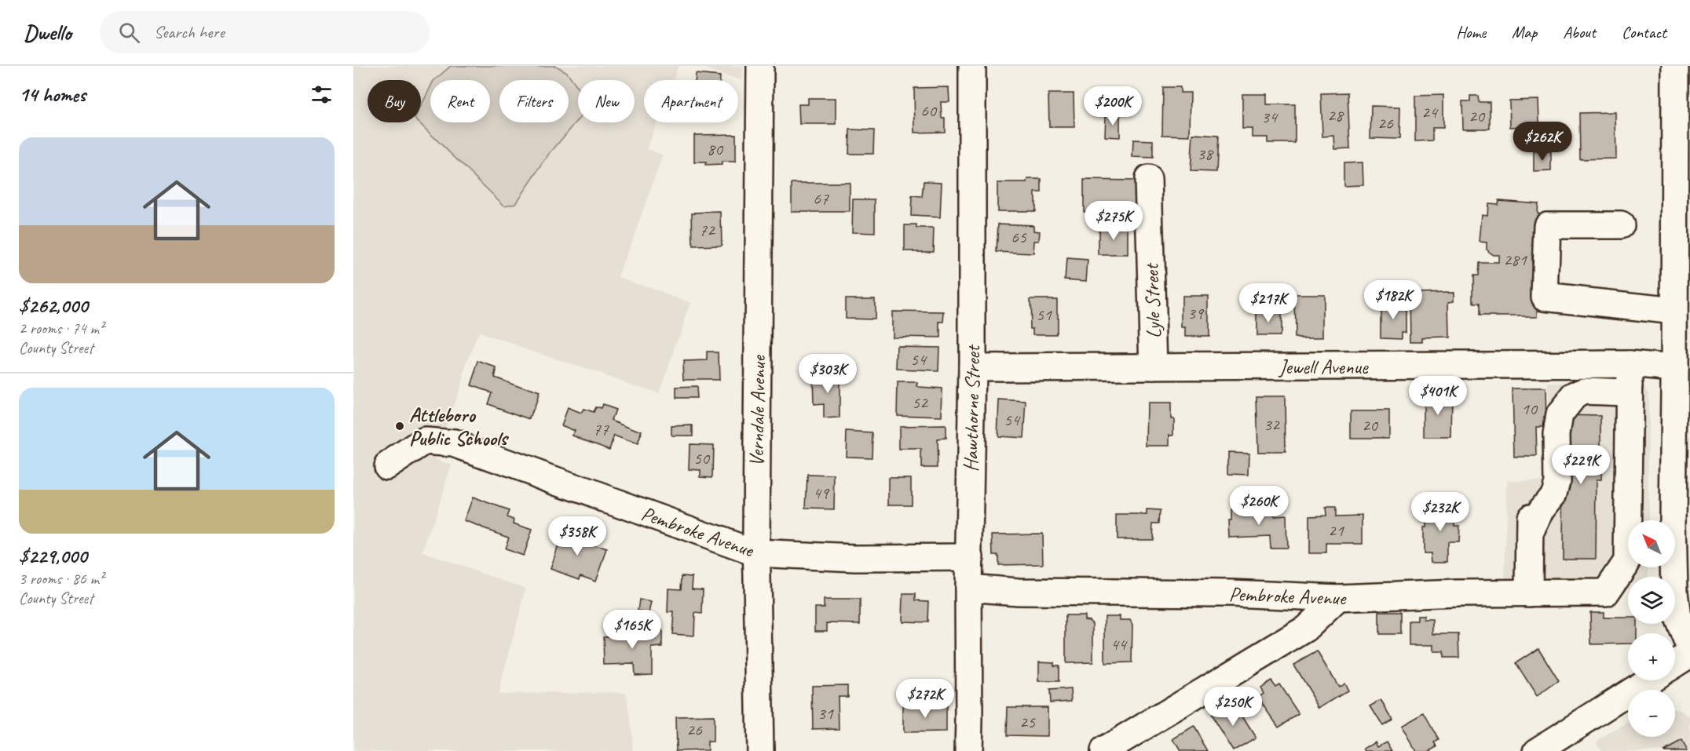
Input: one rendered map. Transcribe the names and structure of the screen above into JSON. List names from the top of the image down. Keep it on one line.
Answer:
{"streets":{"main road":["Lyle Street","Jewell Avenue","Hawthorne Street","Verndale Avenue","Pembroke Avenue"]},"crossings":[["Lyle Street","Jewell Avenue"],["Jewell Avenue","Hawthorne Street"],["Jewell Avenue","Pembroke Avenue"],["Hawthorne Street","Pembroke Avenue"],["Verndale Avenue","Pembroke Avenue"]],"places":["Attleboro Public Schools"],"house_numbers":["60","24","28","20","34","26","80","38","67","72","65","281","39","51","54","52","10","54","32","20","77","50","49","21","44","31","25","26"],"north":"top left","page":{"header":"Dwello","search":"Search here","nav":["Home","Map","About","Contact"],"heading":"14 homes","chip":["Buy","Rent","Filters","New","Apartment"],"price":["$200K","$262K","$275K","$182K","$217K","$303K","$401K","$229K","$260K","$232K","$358K","$165K","$272K","$250K"],"list":[{"name":"$262,000","note":"2 rooms · 74 m² · County Street"},{"name":"$229,000","note":"3 rooms · 86 m² · County Street"}],"map_buttons":["+","−"]}}
